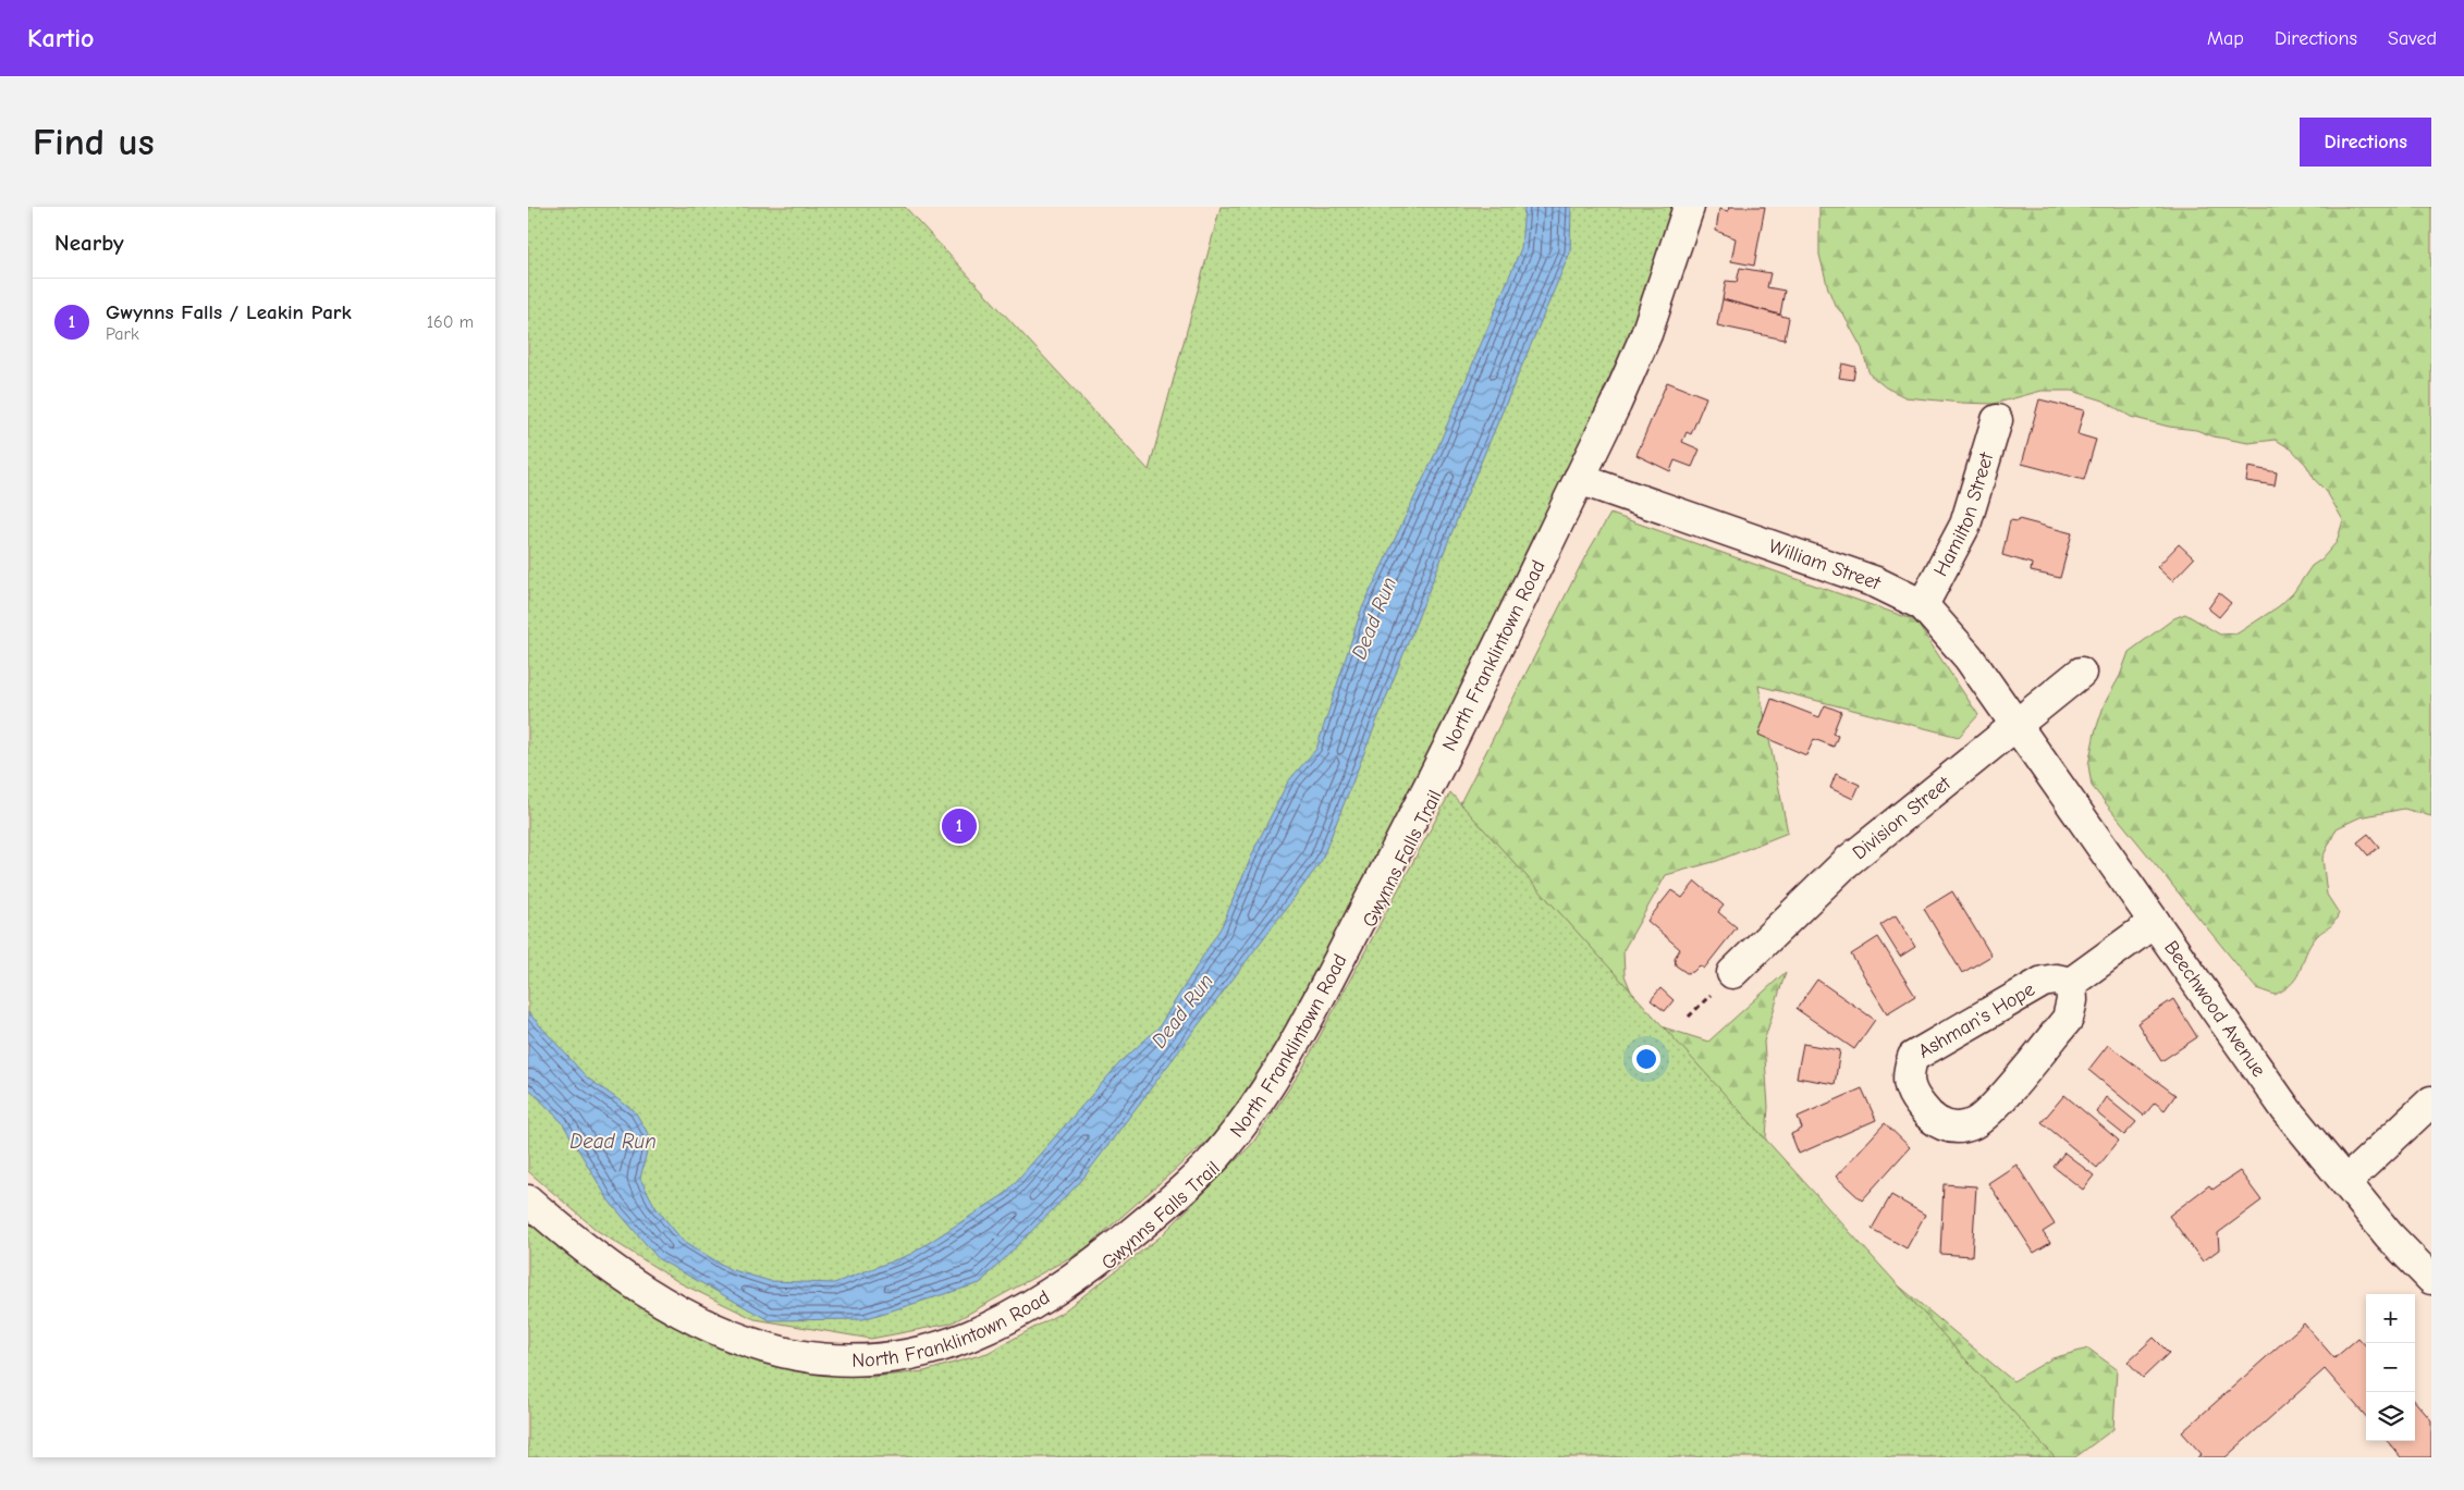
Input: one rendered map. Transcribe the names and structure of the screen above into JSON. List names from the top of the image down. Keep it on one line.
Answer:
{"streets":{"street":["Hamilton Street","William Street","North Franklintown Road","Division Street","Beechwood Avenue","Ashman's Hope"]},"crossings":[["Hamilton Street","William Street"],["William Street","North Franklintown Road"],["William Street","Division Street"],["William Street","Beechwood Avenue"],["Division Street","Beechwood Avenue"]],"water":["Dead Run"],"page":{"header":"Kartio","nav":["Map","Directions","Saved"],"buttons":"Directions","title":"Find us","heading":"Nearby","list":[{"mark":"1","name":"Gwynns Falls / Leakin Park","note":"Park","value":"160 m"}],"pins":"1","map_buttons":["+","−"]}}
